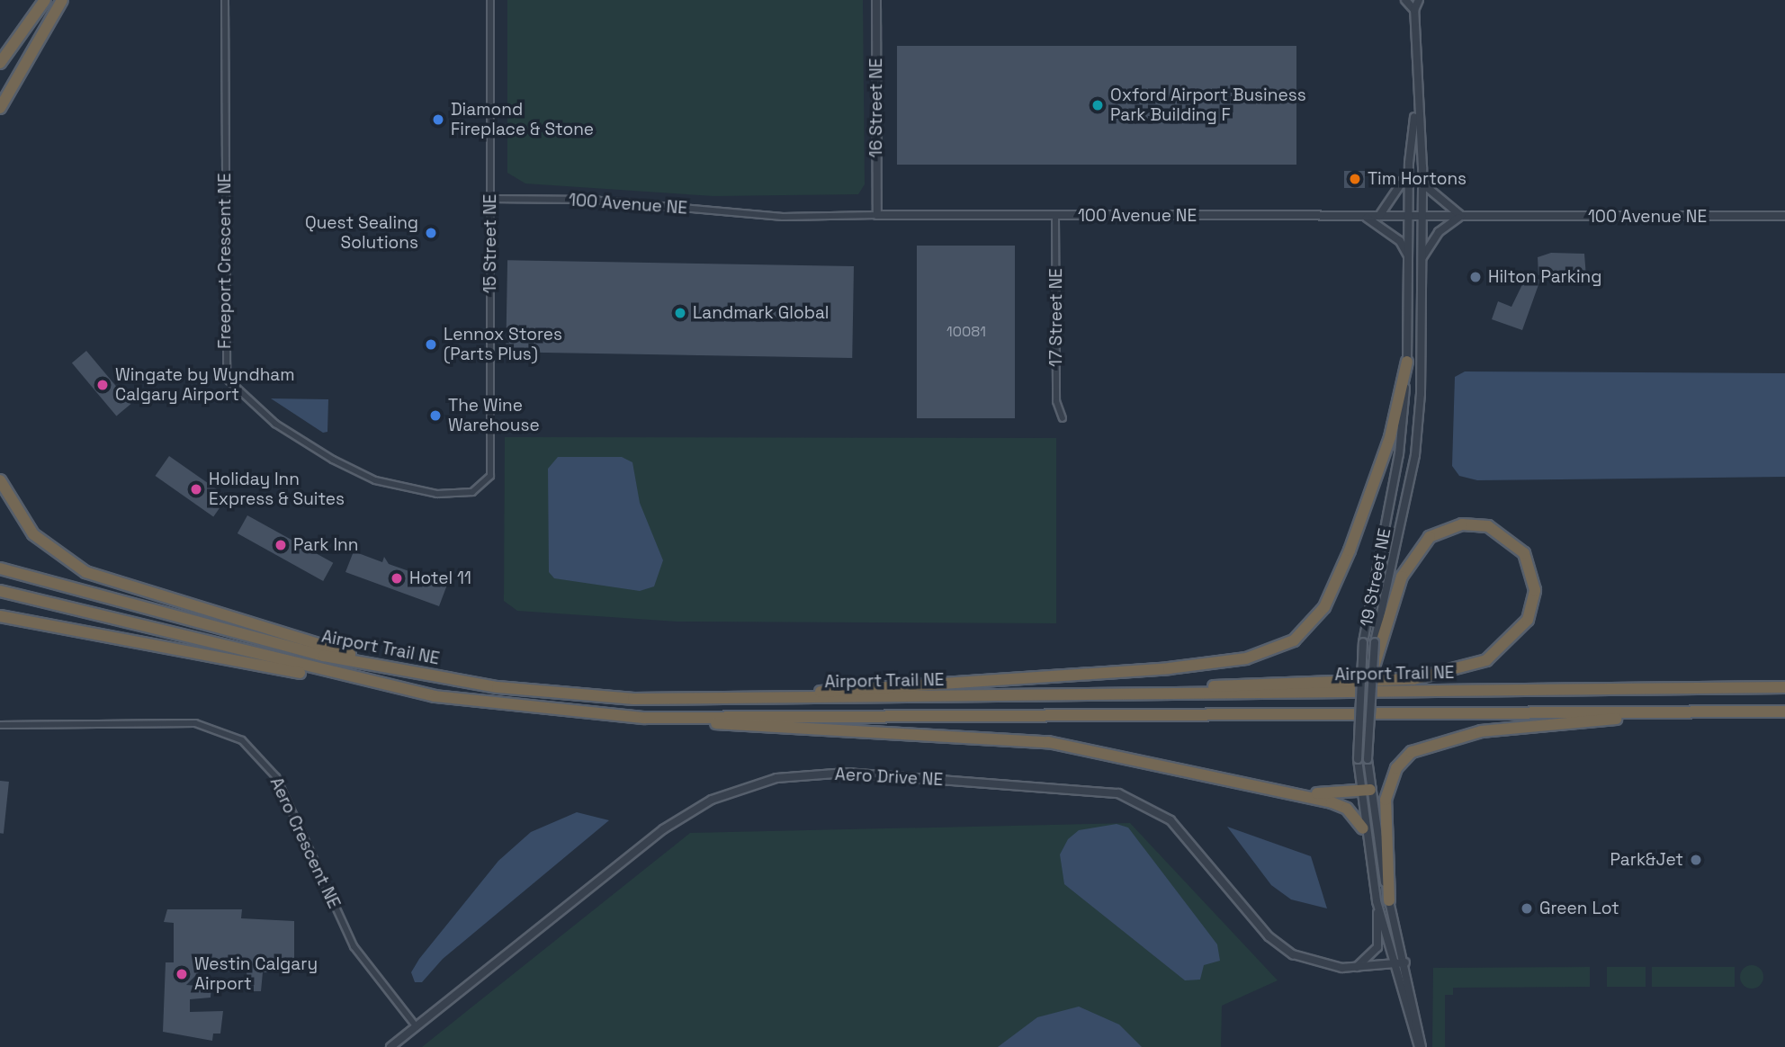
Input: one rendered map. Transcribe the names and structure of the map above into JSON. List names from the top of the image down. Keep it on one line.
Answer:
{"streets":{"highway":["Airport Trail NE"],"street":["16 Street NE","100 Avenue NE","15 Street NE","Freeport Crescent NE","17 Street NE","19 Street NE","Aero Drive NE","Aero Crescent NE"]},"crossings":[["16 Street NE","100 Avenue NE"],["100 Avenue NE","15 Street NE"],["100 Avenue NE","17 Street NE"],["100 Avenue NE","19 Street NE"],["15 Street NE","Freeport Crescent NE"],["19 Street NE","Aero Drive NE"],["Aero Drive NE","Aero Crescent NE"]],"places":["Oxford Airport Business Park Building F","Diamond Fireplace & Stone","Tim Hortons","Quest Sealing Solutions","Hilton Parking","Landmark Global","Lennox Stores (Parts Plus)","Wingate by Wyndham Calgary Airport","The Wine Warehouse","Holiday Inn Express & Suites","Park Inn","Hotel 11","Park&Jet","Green Lot","Westin Calgary Airport"],"house_numbers":["10081"]}
